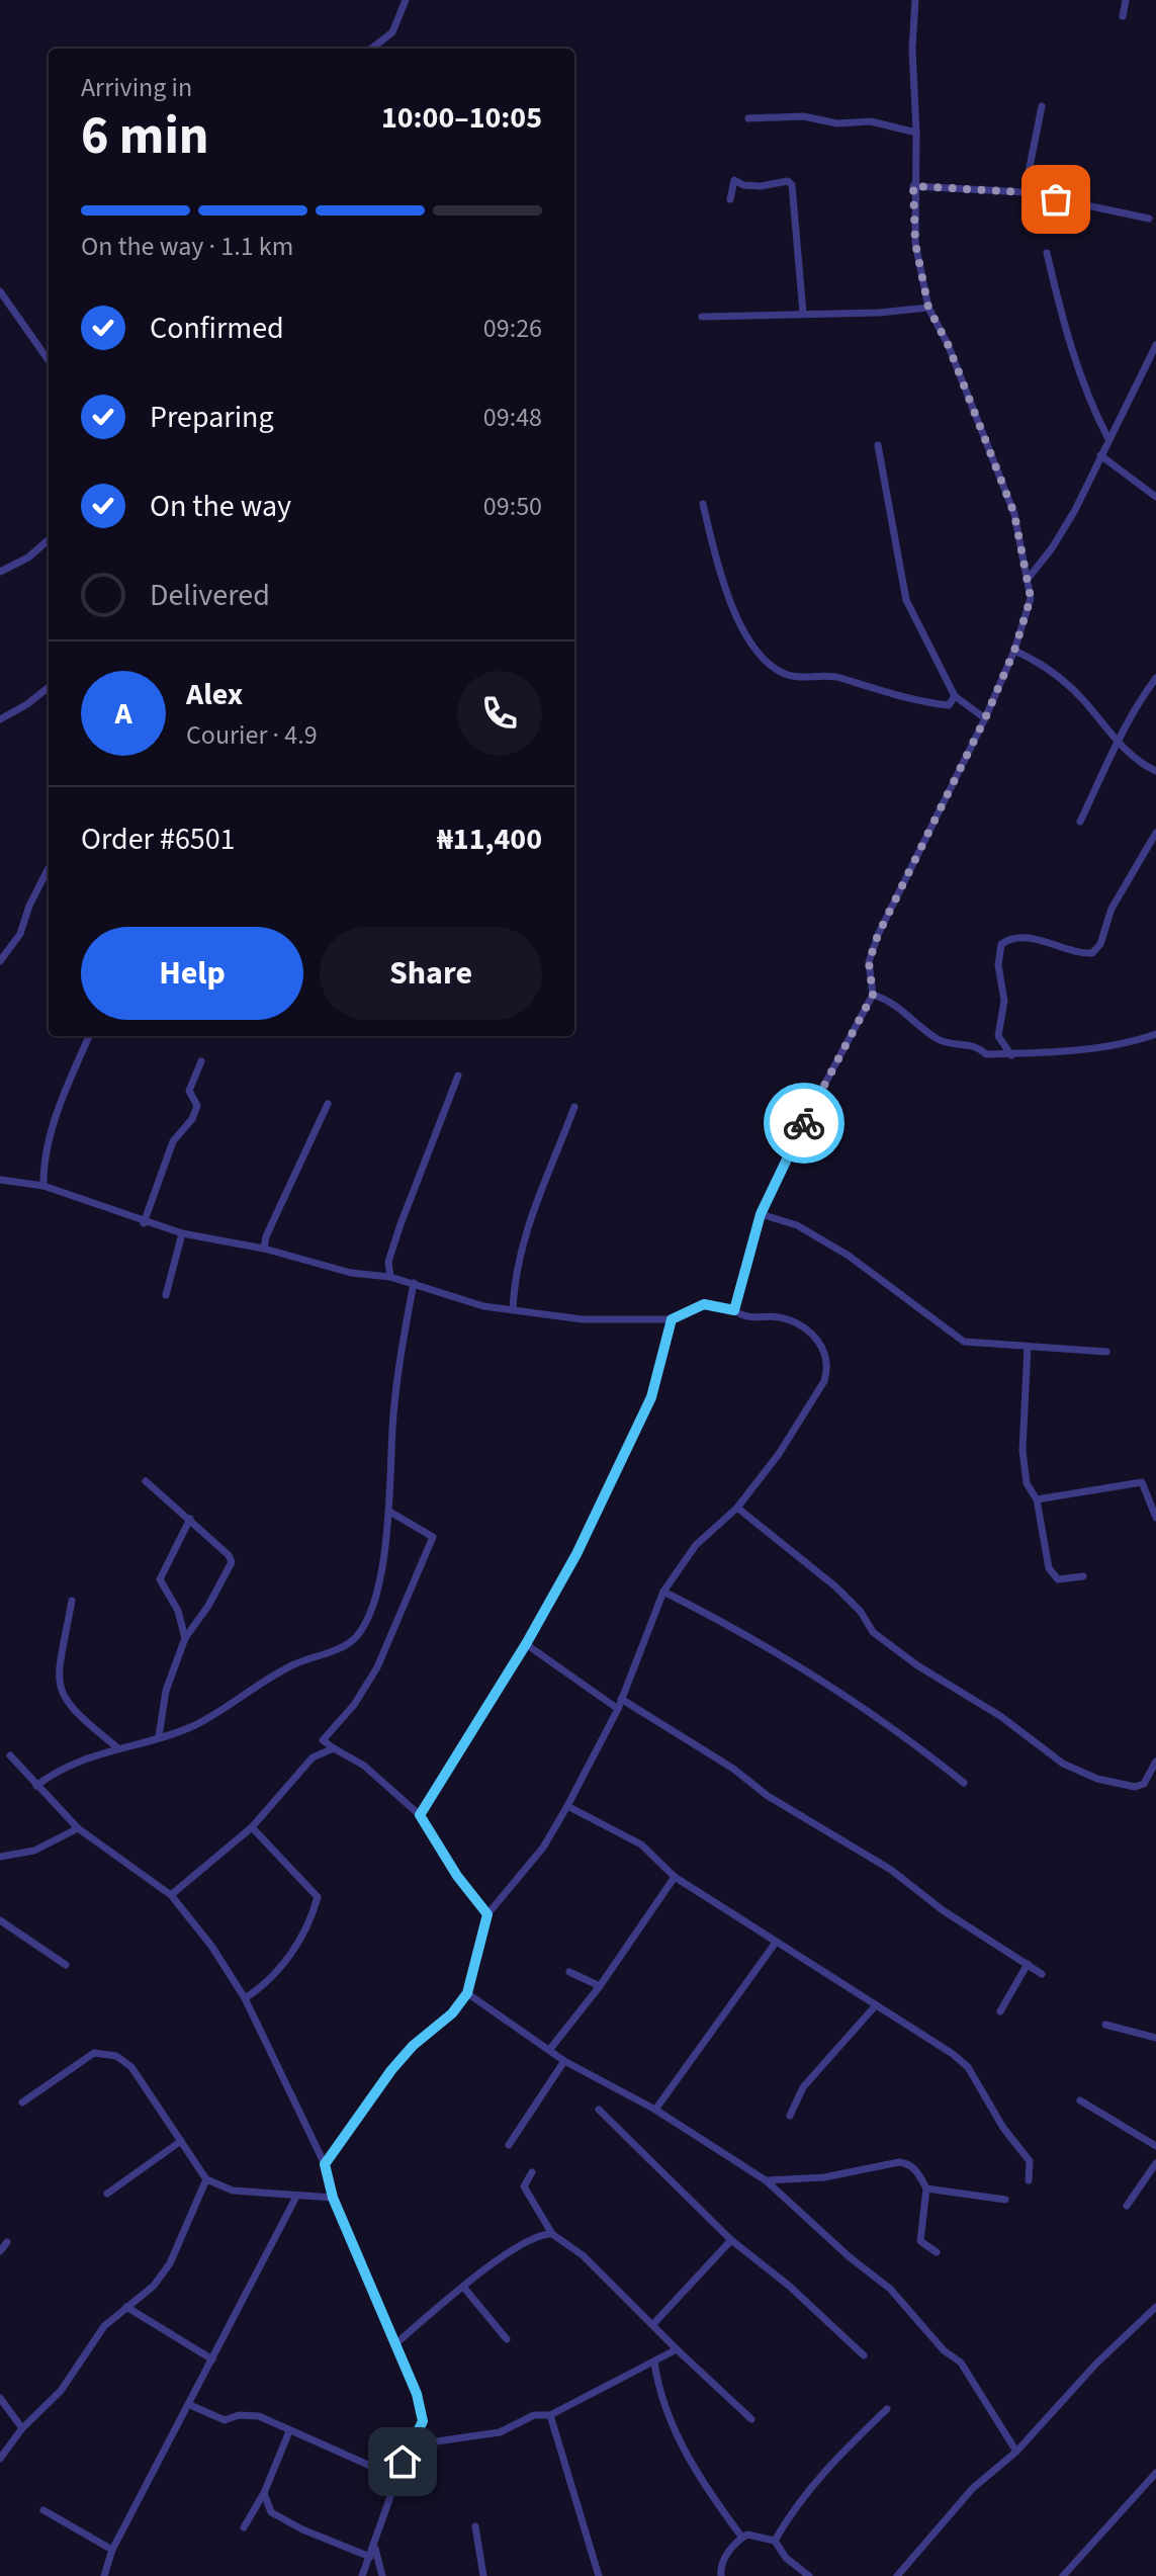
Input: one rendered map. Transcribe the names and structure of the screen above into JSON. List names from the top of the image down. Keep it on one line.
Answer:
{"page":{"heading":["6 min","Arriving in","10:00–10:05"],"panel":["Alex","Courier · 4.9","Order #6501","₦11,400"],"bar":"On the way · 1.1 km","list":[["Confirmed","09:26"],["Preparing","09:48"],["On the way","09:50"],"Delivered"],"round":"A","buttons":["Help","Share"]}}
